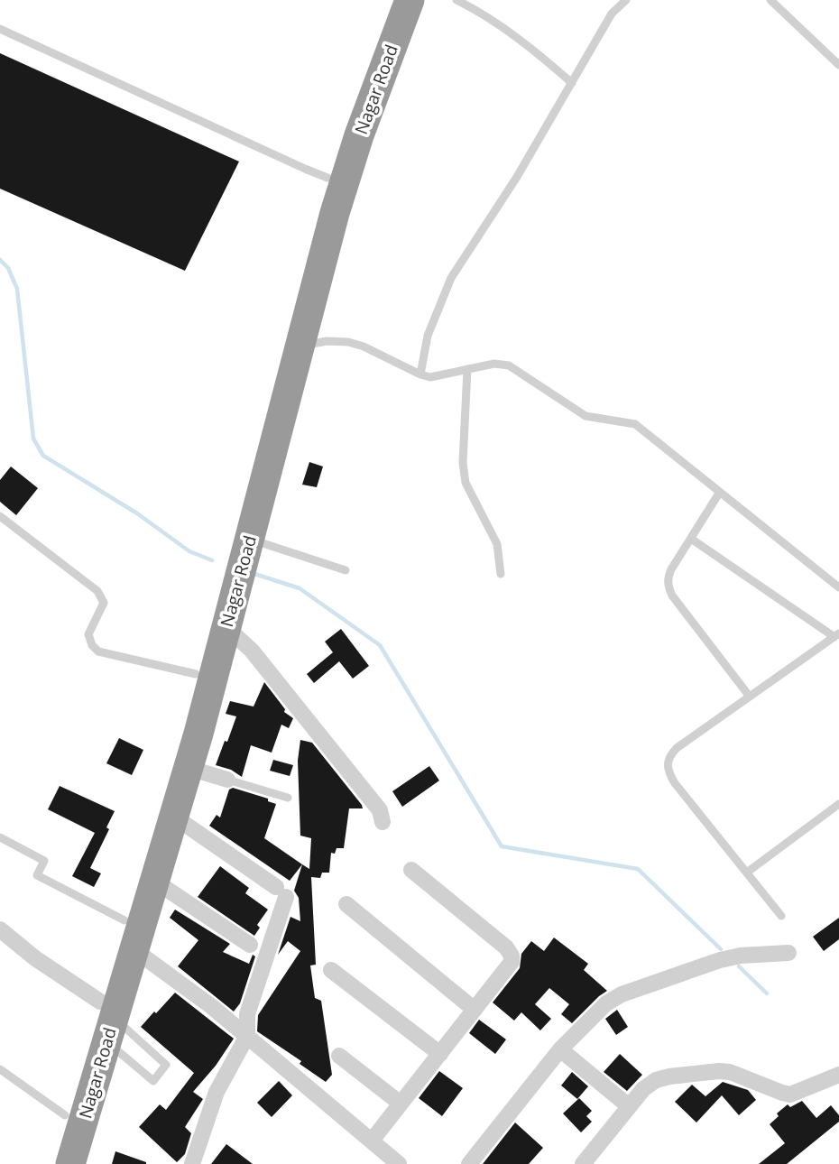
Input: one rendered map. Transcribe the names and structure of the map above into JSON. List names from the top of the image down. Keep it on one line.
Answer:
{"streets":{"highway":["Nagar Road"]}}
